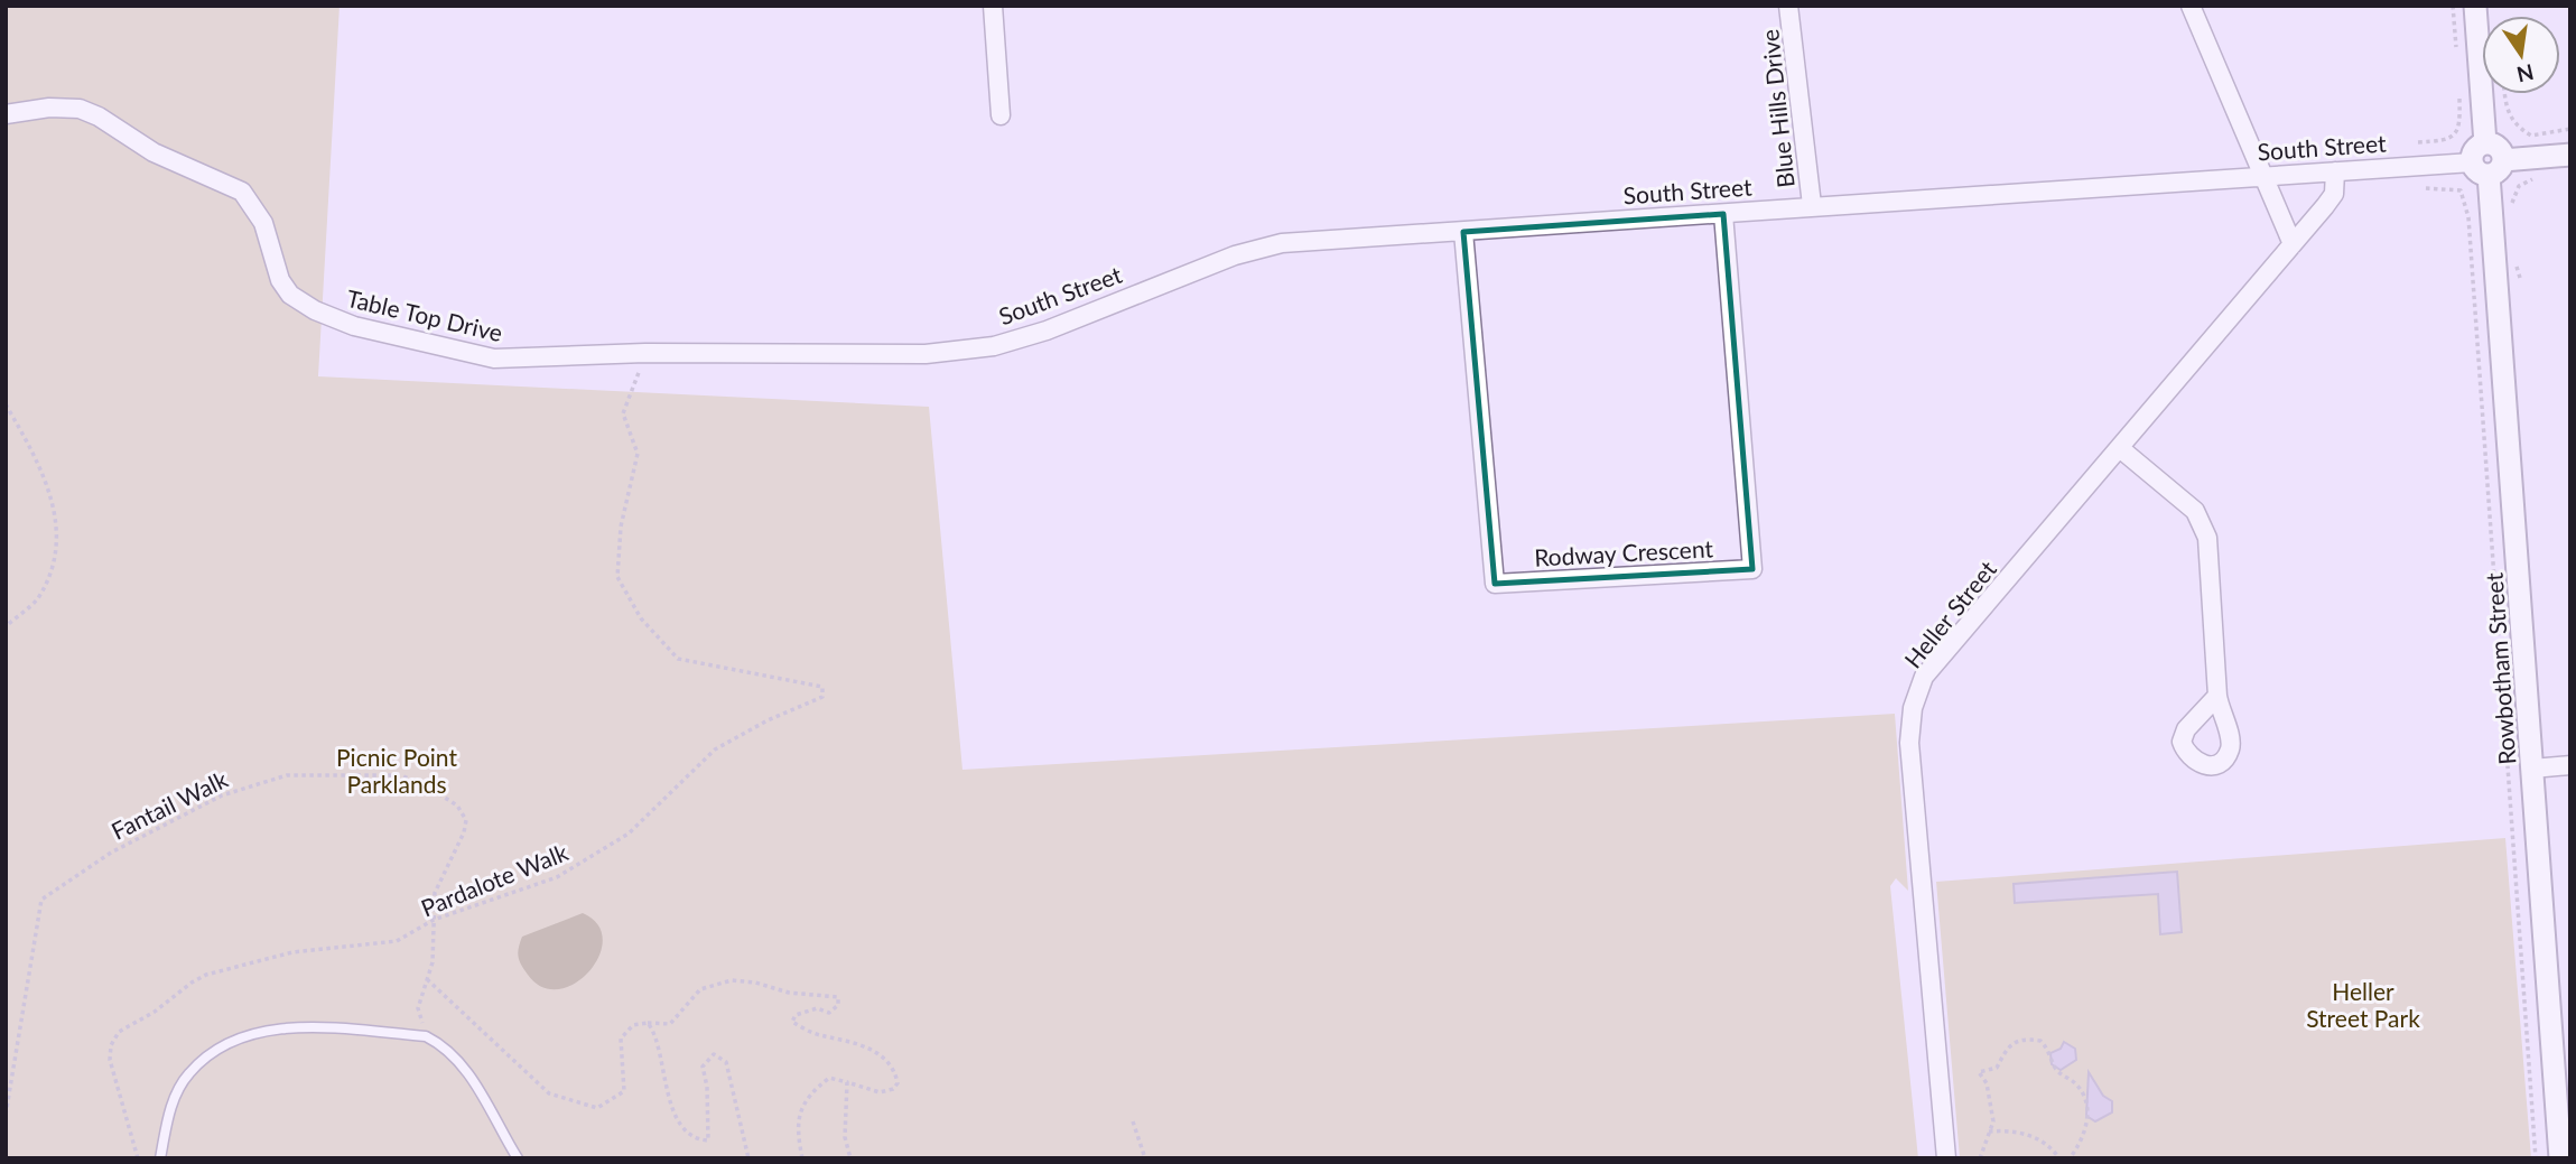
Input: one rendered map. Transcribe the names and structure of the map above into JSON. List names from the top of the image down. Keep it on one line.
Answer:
{"streets":{"street":["Blue Hills Drive","South Street","Table Top Drive","Rodway Crescent","Heller Street","Rowbotham Street"],"path":["Fantail Walk","Pardalote Walk"]},"crossings":[["Blue Hills Drive","South Street"],["South Street","Table Top Drive"],["South Street","Rodway Crescent"],["South Street","Heller Street"],["South Street","Rowbotham Street"],["Table Top Drive","Pardalote Walk"],["Fantail Walk","Pardalote Walk"]],"parks":["Picnic Point Parklands","Heller Street Park"],"north":"bottom"}
